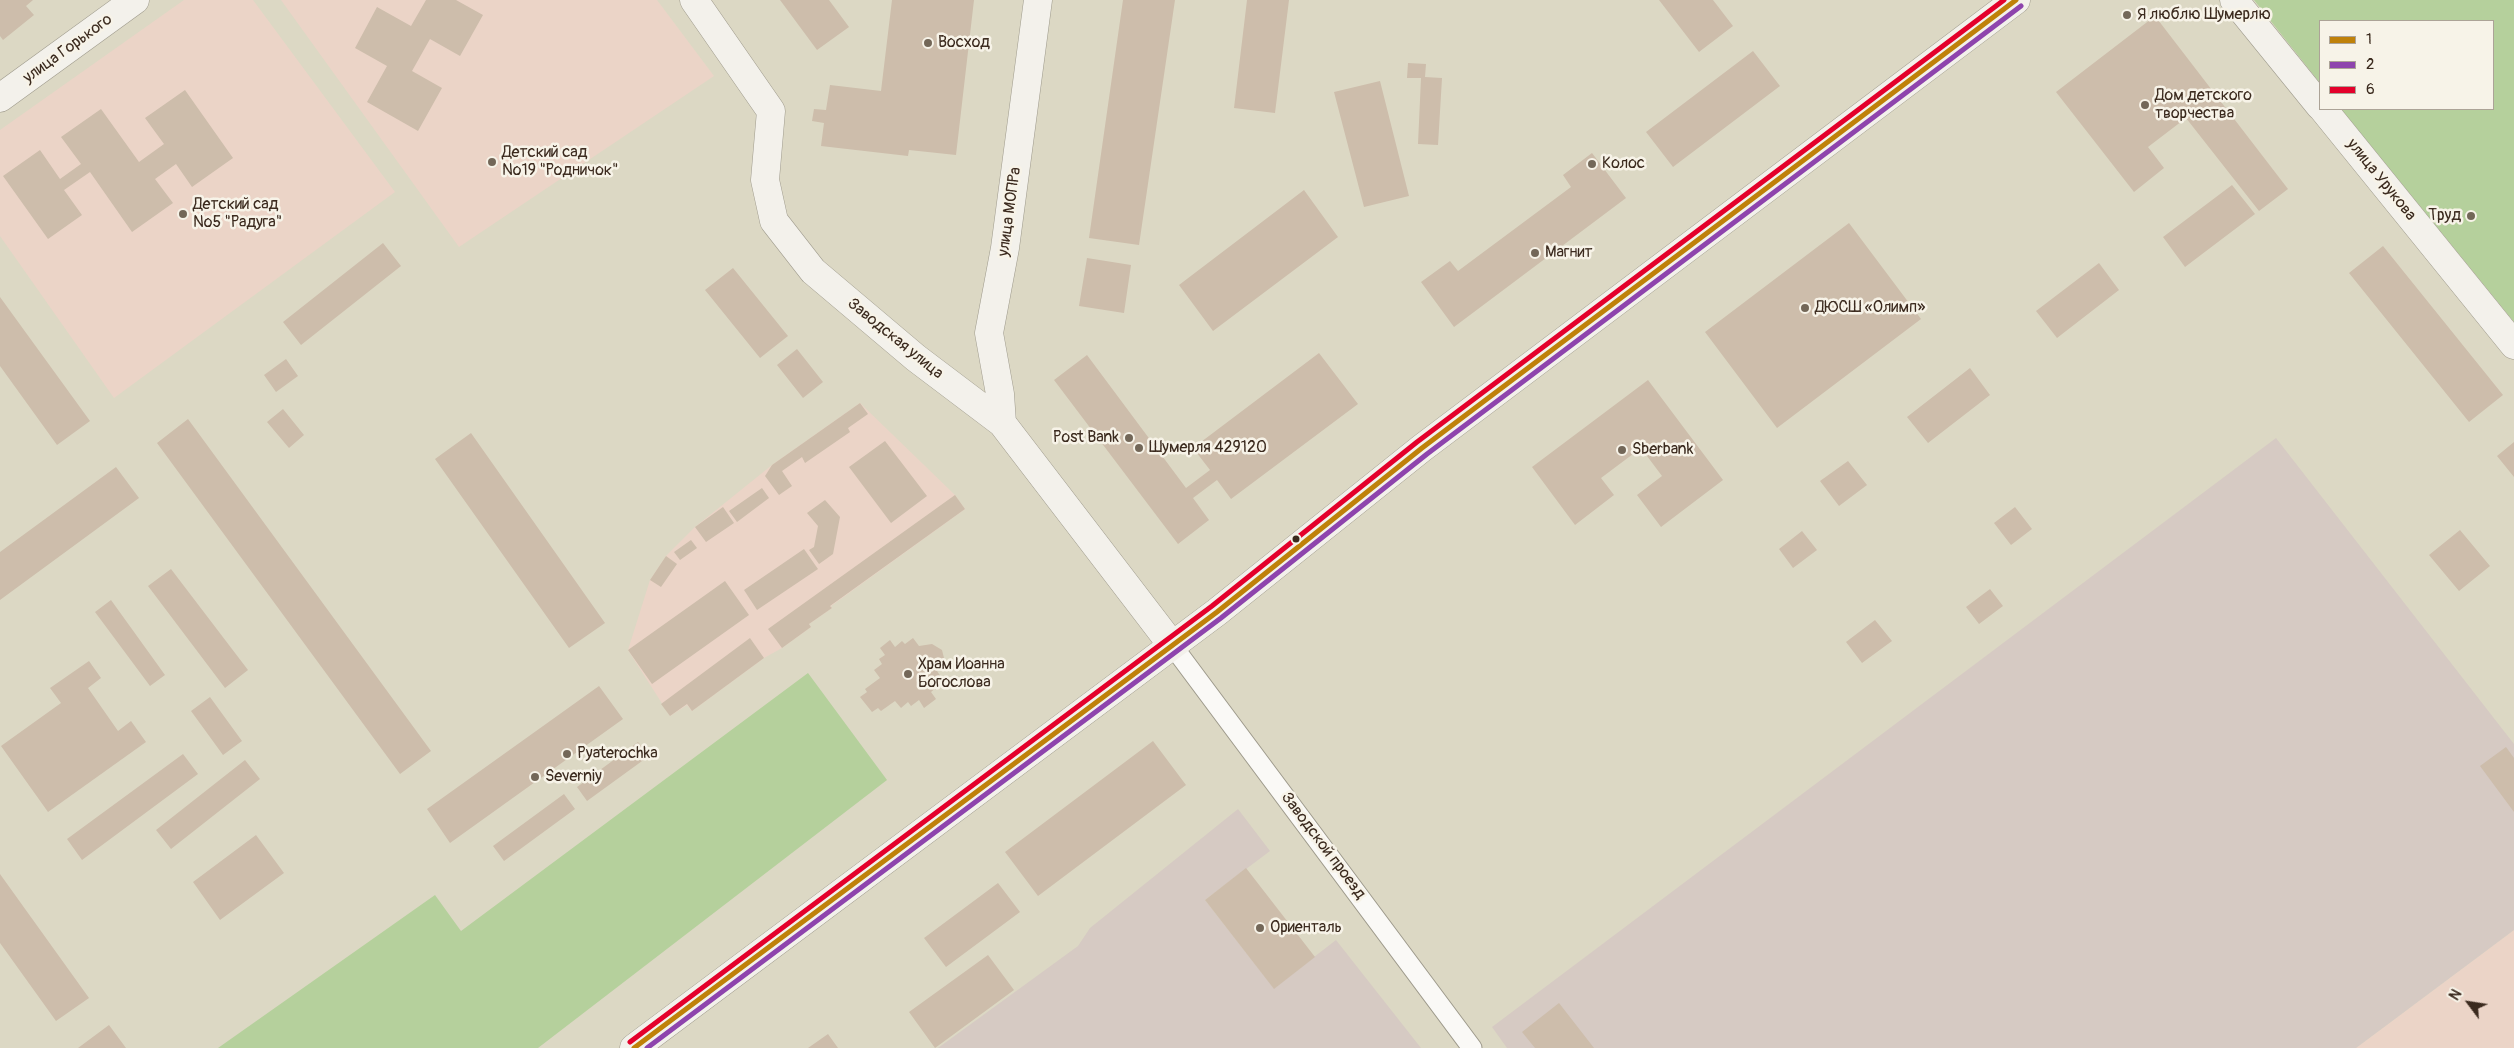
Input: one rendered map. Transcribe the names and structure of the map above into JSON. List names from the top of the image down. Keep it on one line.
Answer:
{"streets":{"street":["улица Горького","улица Урукова","улица МОПРа","Заводская улица","Заводской проезд"]},"crossings":[["улица МОПРа","Заводская улица"],["Заводская улица","Заводской проезд"]],"places":["Я люблю Шумерлю","Восход","Дом детского творчества","Детский сад №19 \"Родничок\"","Колос","Детский сад №5 \"Радуга\"","Труд","Магнит","ДЮСШ «Олимп»","Post Bank","Шумерля 429120","Sberbank","Храм Иоанна Богослова","Pyaterochka","Severniy","Ориенталь"],"lines":["transit line 1","transit line 6","transit line 2"],"legend":["1","2","6"],"north":"top left"}
